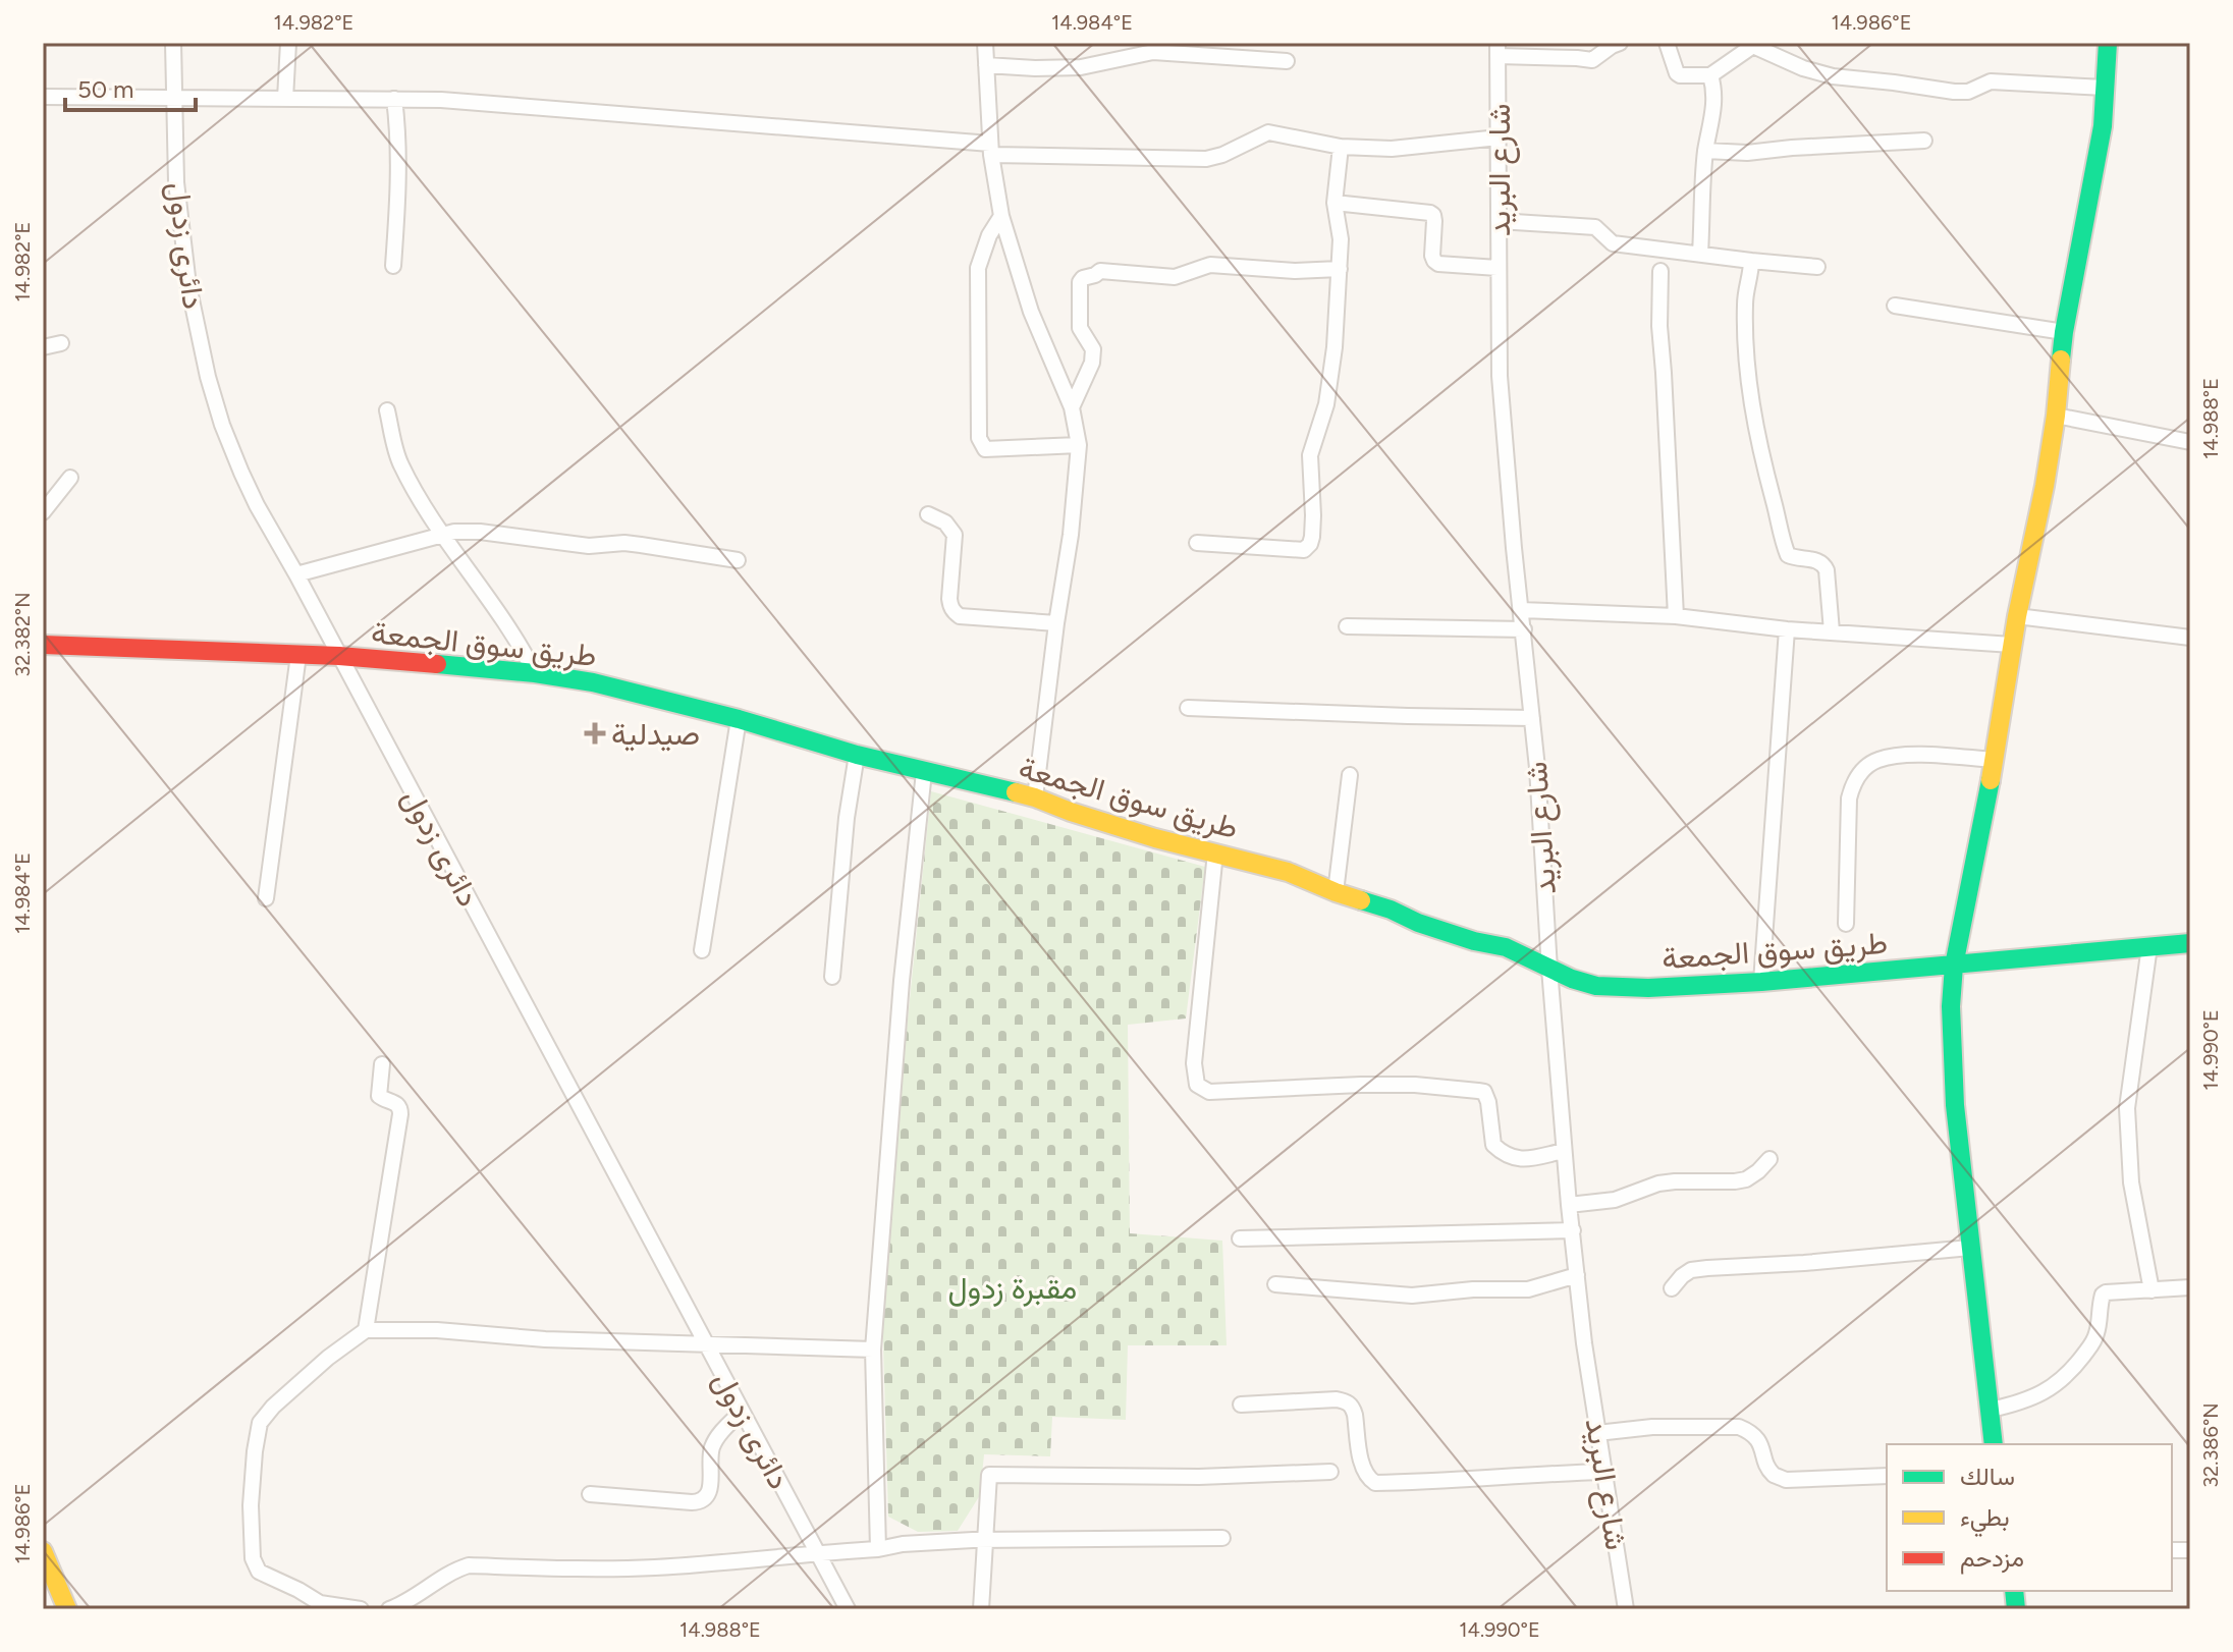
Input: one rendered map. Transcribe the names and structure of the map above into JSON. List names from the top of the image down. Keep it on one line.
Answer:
{"streets":{"main road":["طريق سوق الجمعة"],"street":["شارع البريد","دائرى زدول"]},"crossings":[["شارع البريد","طريق سوق الجمعة"],["دائرى زدول","طريق سوق الجمعة"]],"parks":["مقبرة زدول"],"places":{"health":["صيدلية"]},"legend":["سالك","بطيء","مزدحم"],"scale_bar":"50 m","coordinates":["14.982°E","14.984°E","14.986°E","14.988°E","32.382°N","14.990°E","32.386°N"]}
